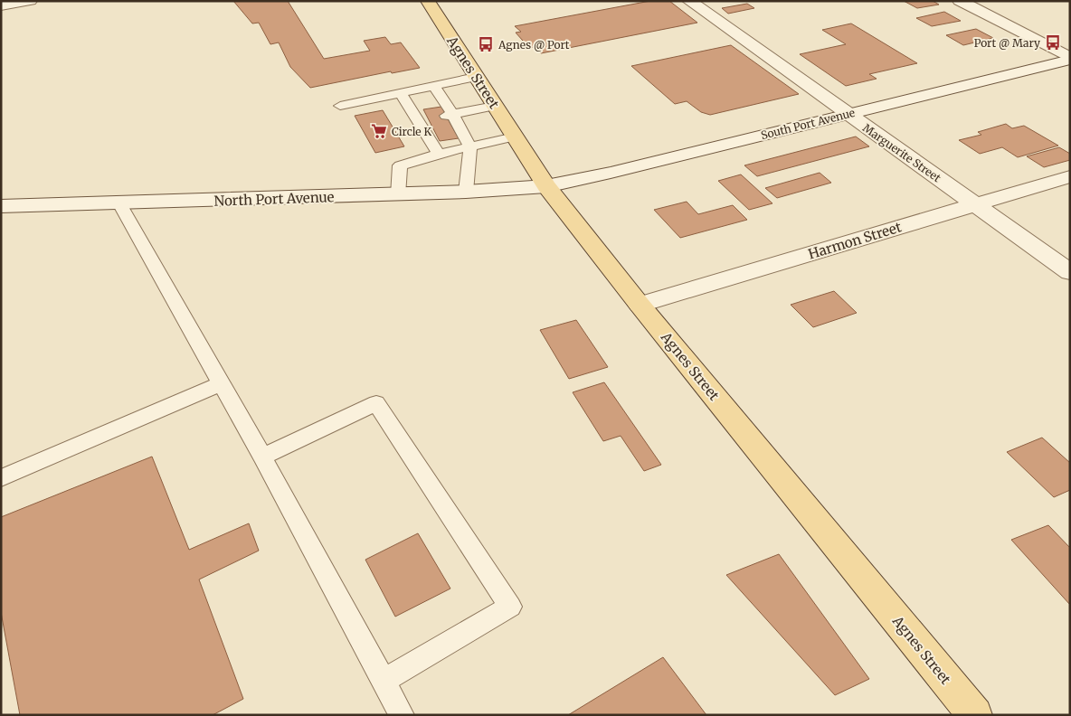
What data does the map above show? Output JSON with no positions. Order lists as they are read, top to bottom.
{
  "streets": {
    "main road": ["Agnes Street"],
    "street": [
      "South Port Avenue",
      "Marguerite Street",
      "North Port Avenue",
      "Harmon Street"
    ]
  },
  "crossings": [
    ["Agnes Street", "South Port Avenue"],
    ["Agnes Street", "North Port Avenue"],
    ["Agnes Street", "Harmon Street"],
    ["South Port Avenue", "Marguerite Street"],
    ["South Port Avenue", "North Port Avenue"],
    ["Marguerite Street", "Harmon Street"]
  ],
  "places": {
    "bus stop": ["Port @ Mary", "Agnes @ Port"],
    "supermarket": ["Circle K"]
  }
}
